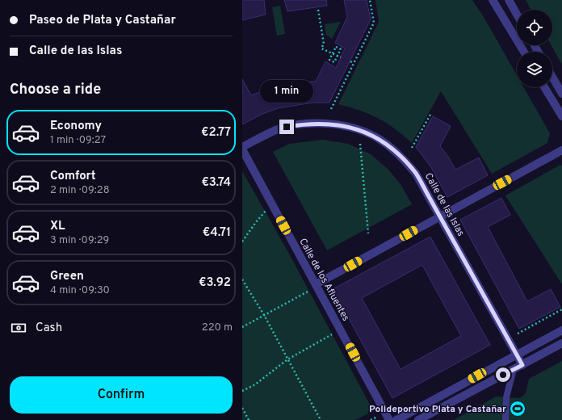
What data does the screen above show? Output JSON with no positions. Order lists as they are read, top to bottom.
{
  "streets": {
    "street": ["Calle de las Islas", "Calle de los Afluentes"]
  },
  "crossings": [
    ["Calle de las Islas", "Calle de los Afluentes"]
  ],
  "places": {
    "sports": ["Polideportivo Plata y Castañar"]
  },
  "page": {
    "banner": ["Paseo de Plata y Castañar", "Calle de las Islas"],
    "heading": "Choose a ride",
    "bubble": "1 min",
    "list": [
      {
        "name": "Economy",
        "note": "1 min · 09:27",
        "value": "€2.77"
      },
      {
        "name": "Comfort",
        "note": "2 min · 09:28",
        "value": "€3.74"
      },
      {
        "name": "XL",
        "note": "3 min · 09:29",
        "value": "€4.71"
      },
      {
        "name": "Green",
        "note": "4 min · 09:30",
        "value": "€3.92"
      }
    ],
    "pay": ["Cash", "220 m"],
    "buttons": "Confirm"
  }
}
